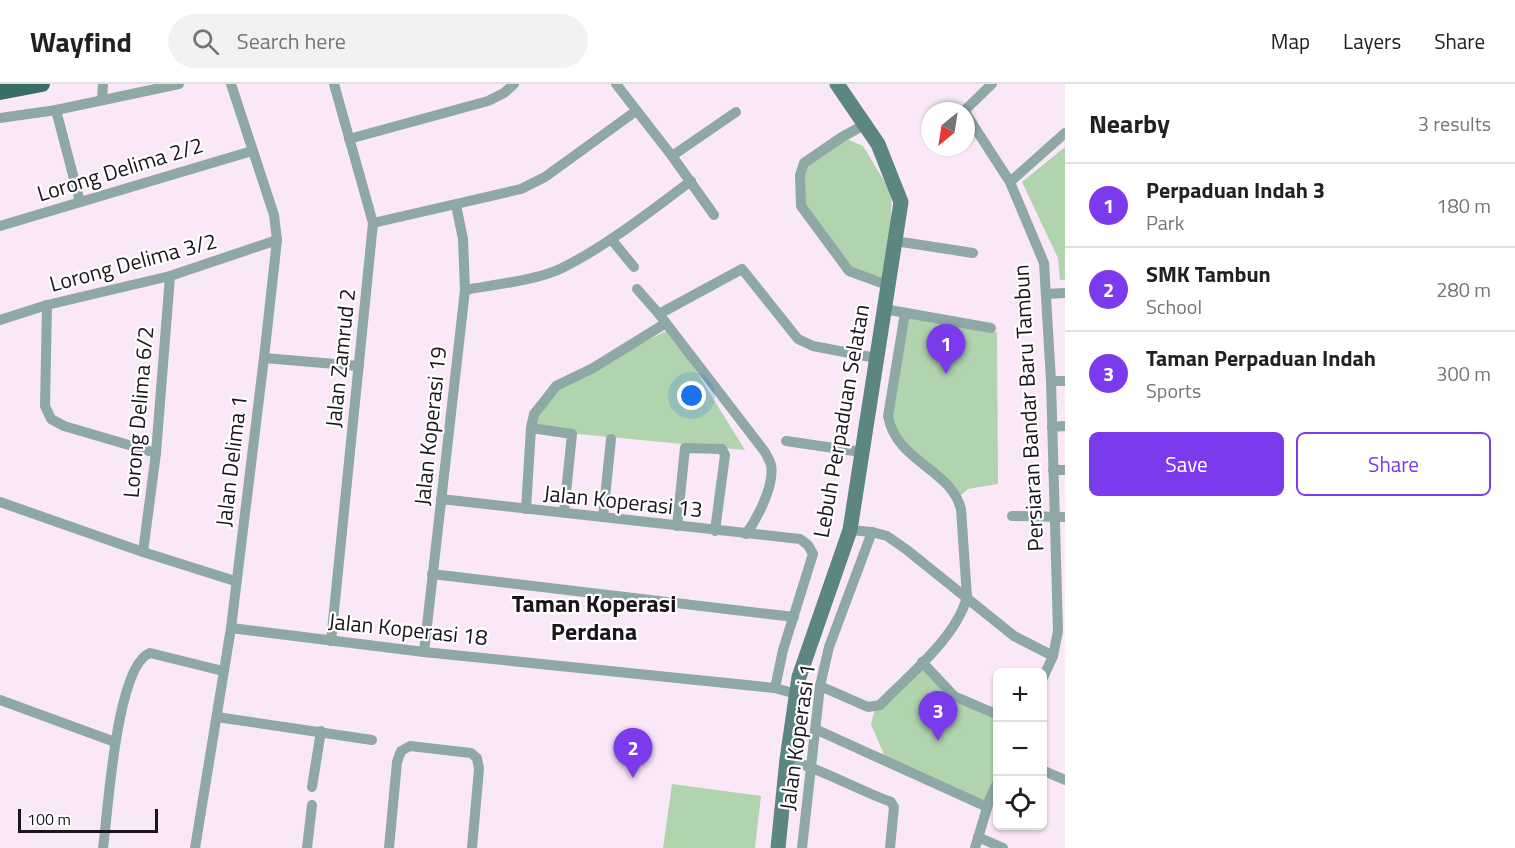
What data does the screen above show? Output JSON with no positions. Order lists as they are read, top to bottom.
{
  "streets": {
    "street": [
      "Lorong Delima 2/2",
      "Lorong Delima 3/2",
      "Jalan Zamrud 2",
      "Persiaran Bandar Baru Tambun",
      "Lorong Delima 6/2",
      "Lebuh Perpaduan Selatan",
      "Jalan Koperasi 19",
      "Jalan Delima 1",
      "Jalan Koperasi 13",
      "Jalan Koperasi 18",
      "Jalan Koperasi 1"
    ]
  },
  "crossings": [
    ["Lorong Delima 2/2", "Jalan Delima 1"],
    ["Lorong Delima 3/2", "Lorong Delima 6/2"],
    ["Lorong Delima 3/2", "Jalan Delima 1"],
    ["Jalan Zamrud 2", "Jalan Koperasi 18"],
    ["Lebuh Perpaduan Selatan", "Jalan Koperasi 18"],
    ["Jalan Koperasi 19", "Jalan Koperasi 13"],
    ["Jalan Koperasi 19", "Jalan Koperasi 18"],
    ["Jalan Delima 1", "Jalan Koperasi 18"]
  ],
  "districts": ["Taman Koperasi Perdana"],
  "scale_bar": "100 m",
  "north": "bottom left",
  "page": {
    "header": "Wayfind",
    "search": "Search here",
    "nav": ["Map", "Layers", "Share"],
    "heading": ["Nearby", "3 results"],
    "list": [
      {
        "mark": "1",
        "name": "Perpaduan Indah 3",
        "note": "Park",
        "value": "180 m"
      },
      {
        "mark": "2",
        "name": "SMK Tambun",
        "note": "School",
        "value": "280 m"
      },
      {
        "mark": "3",
        "name": "Taman Perpaduan Indah",
        "note": "Sports",
        "value": "300 m"
      }
    ],
    "pins": ["1", "3", "2"],
    "buttons": ["Save", "Share"],
    "map_buttons": ["+", "−"],
    "scale": "100 m"
  }
}
